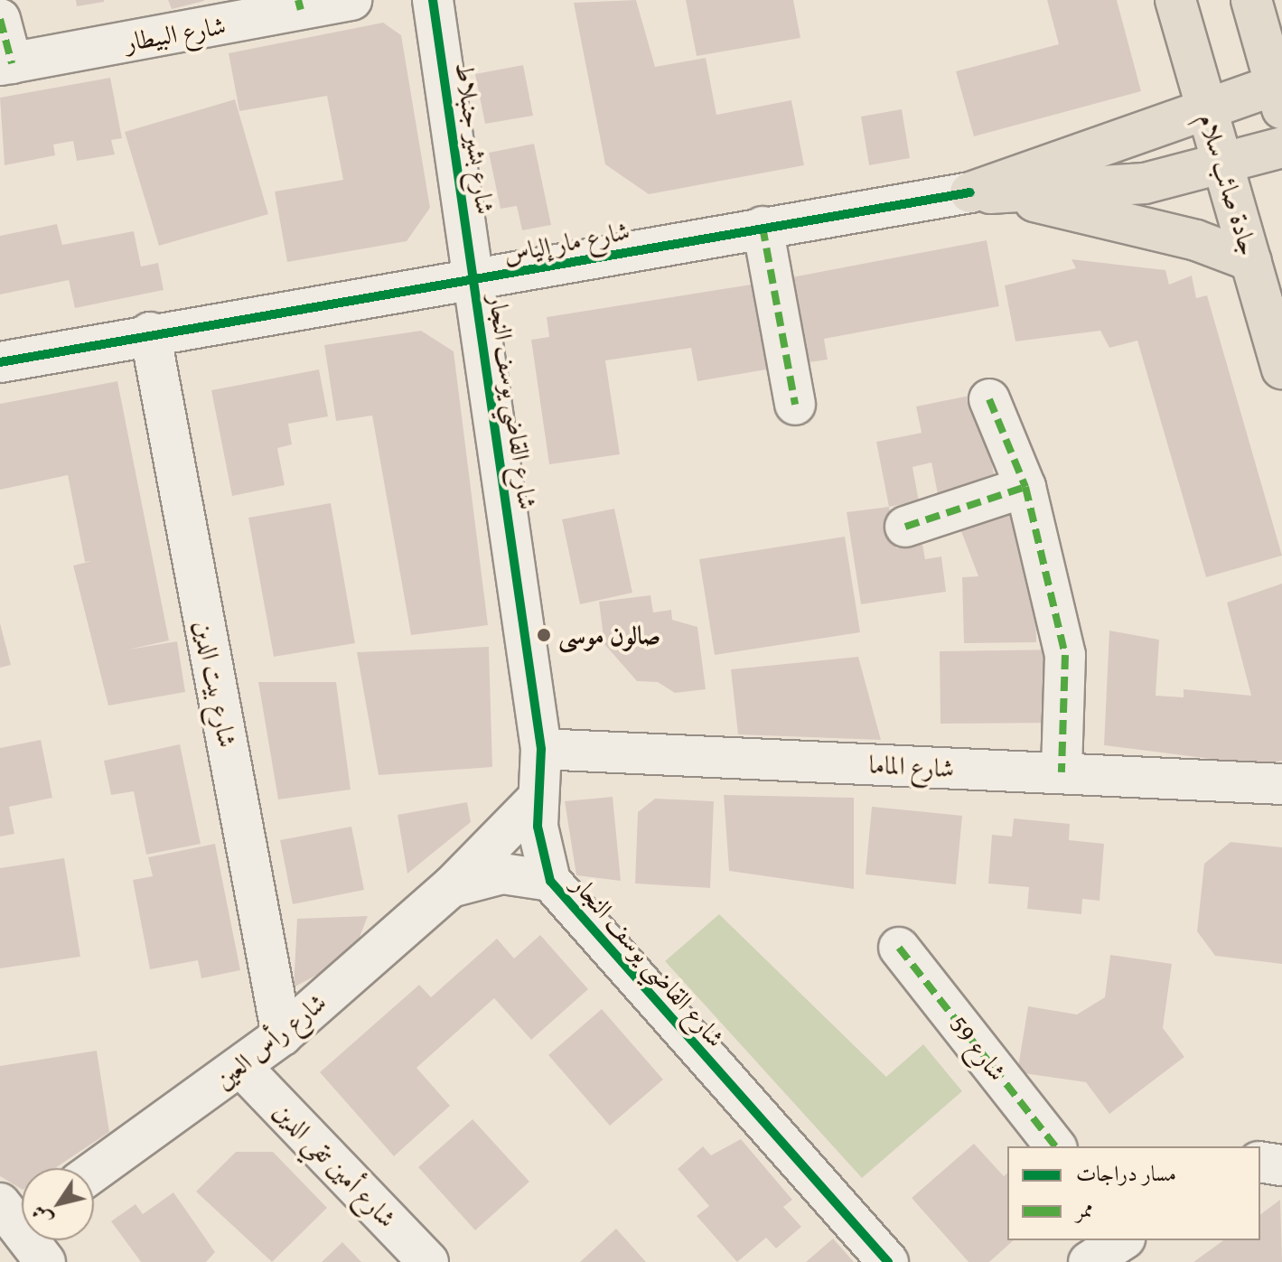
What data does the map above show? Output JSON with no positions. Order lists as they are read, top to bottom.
{
  "streets": {
    "highway": ["جادة صائب سلام"],
    "street": [
      "شارع البيطار",
      "شارع بشير جنبلاط",
      "شارع مار إلياس",
      "شارع القاضي يوسف النجار",
      "شارع بيت الدين",
      "شارع الماما",
      "شارع رأس العين",
      "شارع 59",
      "شارع أمين تقي الدين"
    ]
  },
  "crossings": [
    ["شارع بشير جنبلاط", "شارع مار إلياس"],
    ["شارع بشير جنبلاط", "شارع القاضي يوسف النجار"],
    ["شارع مار إلياس", "شارع القاضي يوسف النجار"],
    ["شارع مار إلياس", "شارع بيت الدين"],
    ["شارع القاضي يوسف النجار", "شارع الماما"],
    ["شارع القاضي يوسف النجار", "شارع رأس العين"],
    ["شارع بيت الدين", "شارع رأس العين"],
    ["شارع رأس العين", "شارع أمين تقي الدين"]
  ],
  "places": ["صالون موسى"],
  "legend": ["مسار دراجات", "ممر"],
  "north": "bottom left"
}
